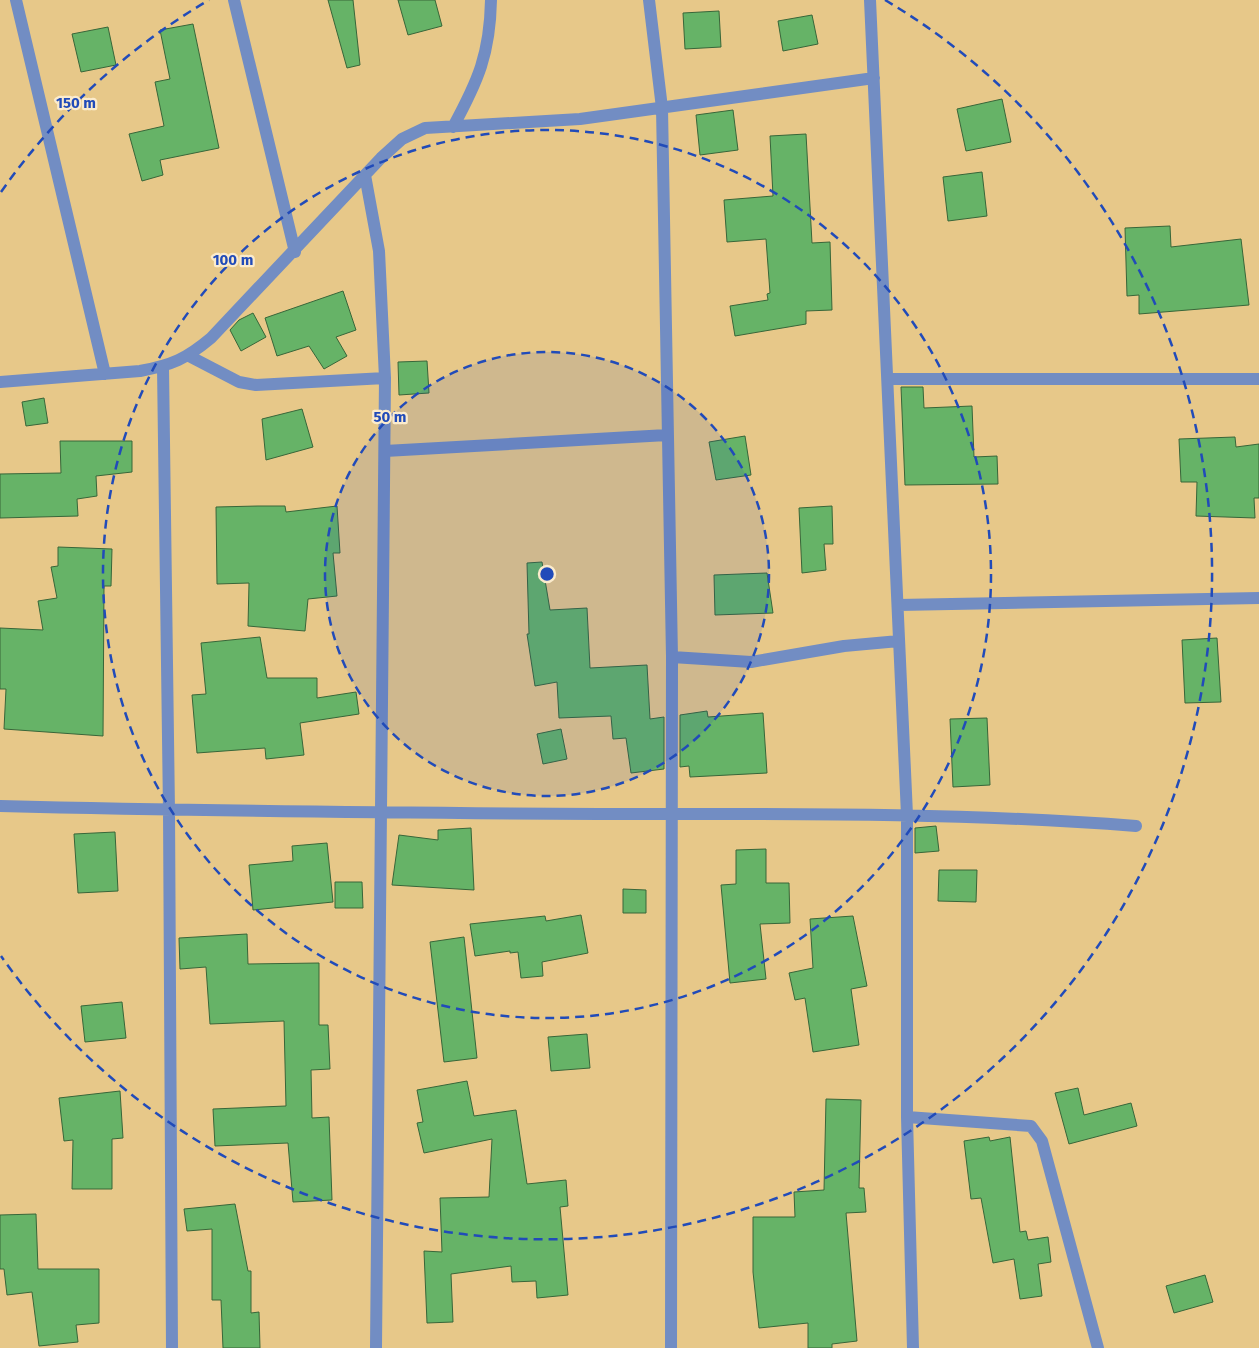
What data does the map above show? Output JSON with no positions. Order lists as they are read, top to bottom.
{
  "rings": ["150 m", "100 m", "50 m"]
}
